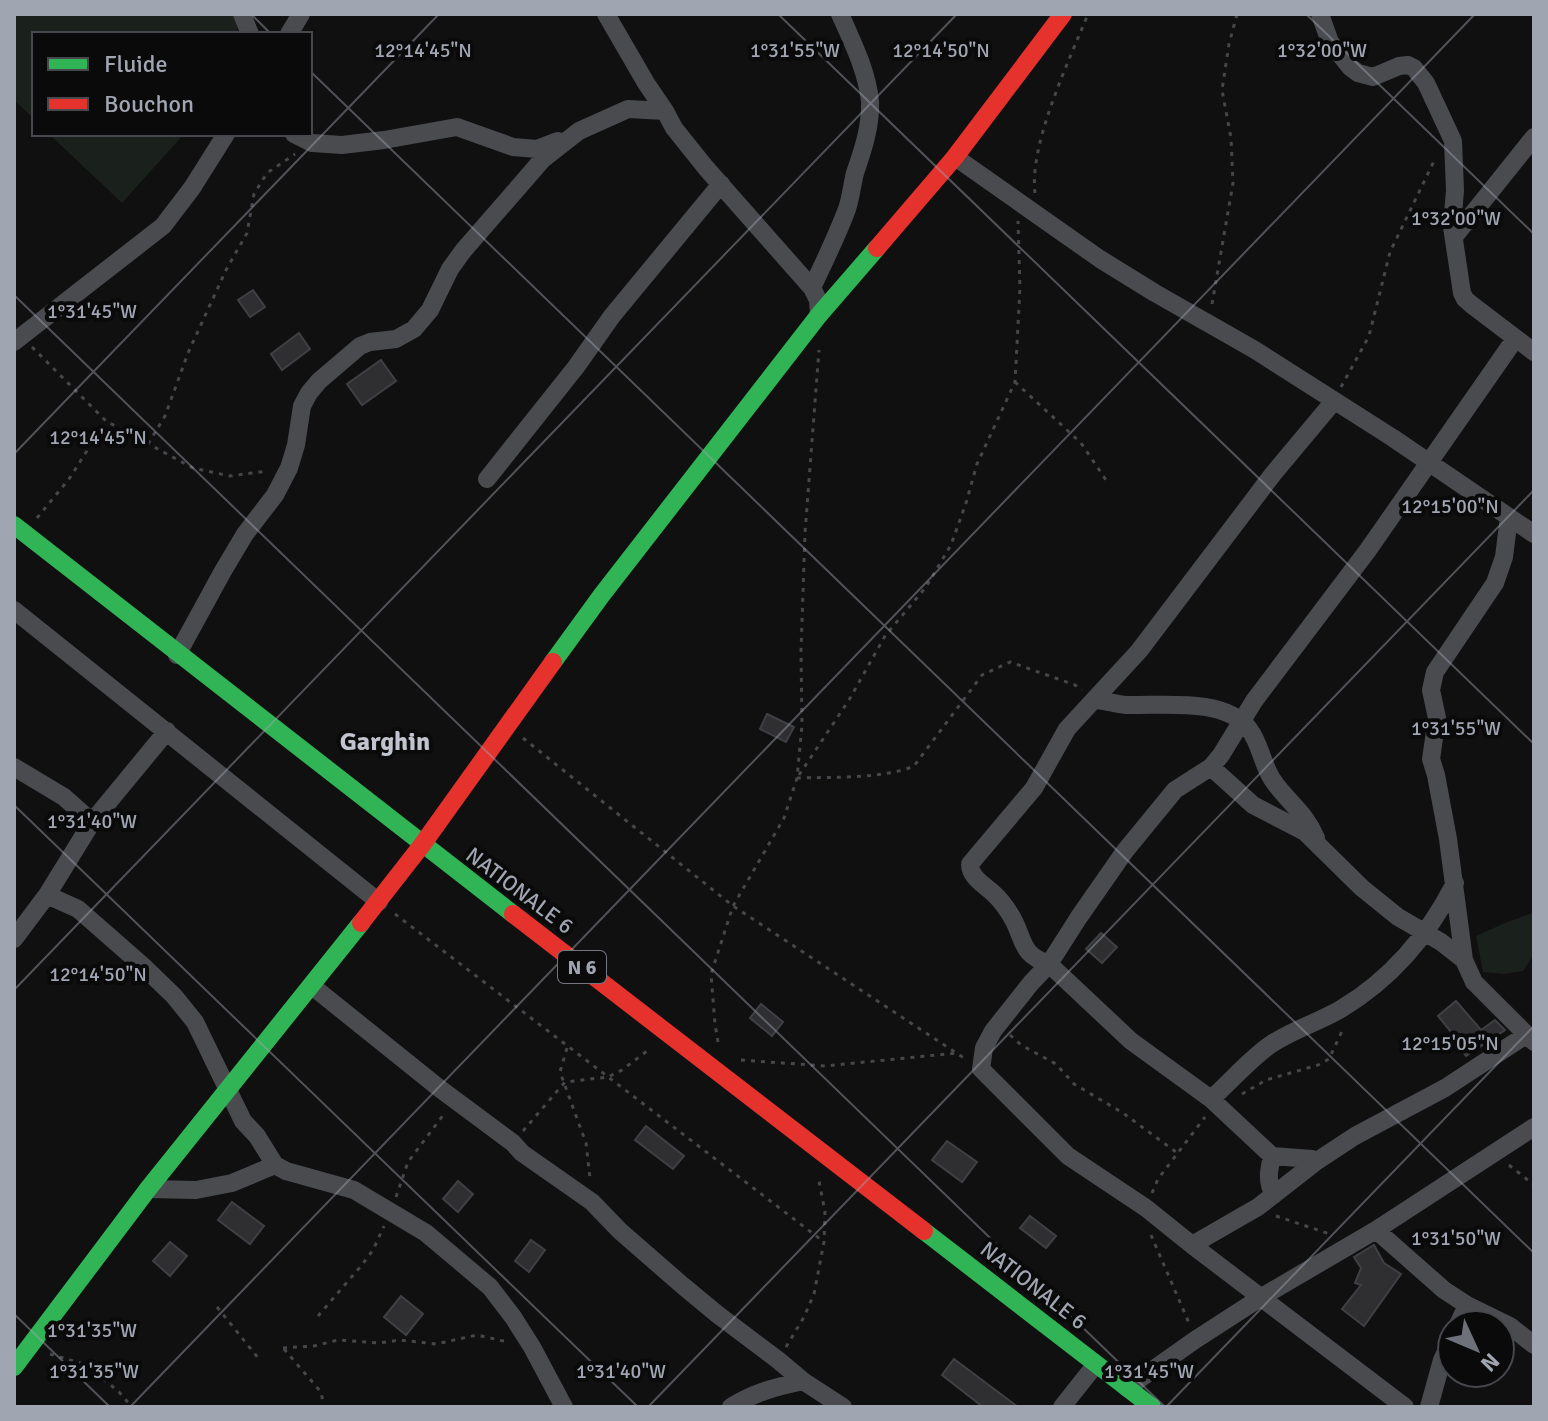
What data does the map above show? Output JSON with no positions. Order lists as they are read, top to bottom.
{
  "streets": {
    "street": ["NATIONALE 6", "N 6"]
  },
  "districts": ["Garghin"],
  "legend": ["Fluide", "Bouchon"],
  "north": "bottom right",
  "coordinates": [
    "1°31'55\"W",
    "1°32'00\"W",
    "12°14'45\"N",
    "12°14'50\"N",
    "1°31'45\"W",
    "12°15'00\"N",
    "1°31'40\"W",
    "12°15'05\"N",
    "1°31'50\"W",
    "1°31'35\"W"
  ]
}
